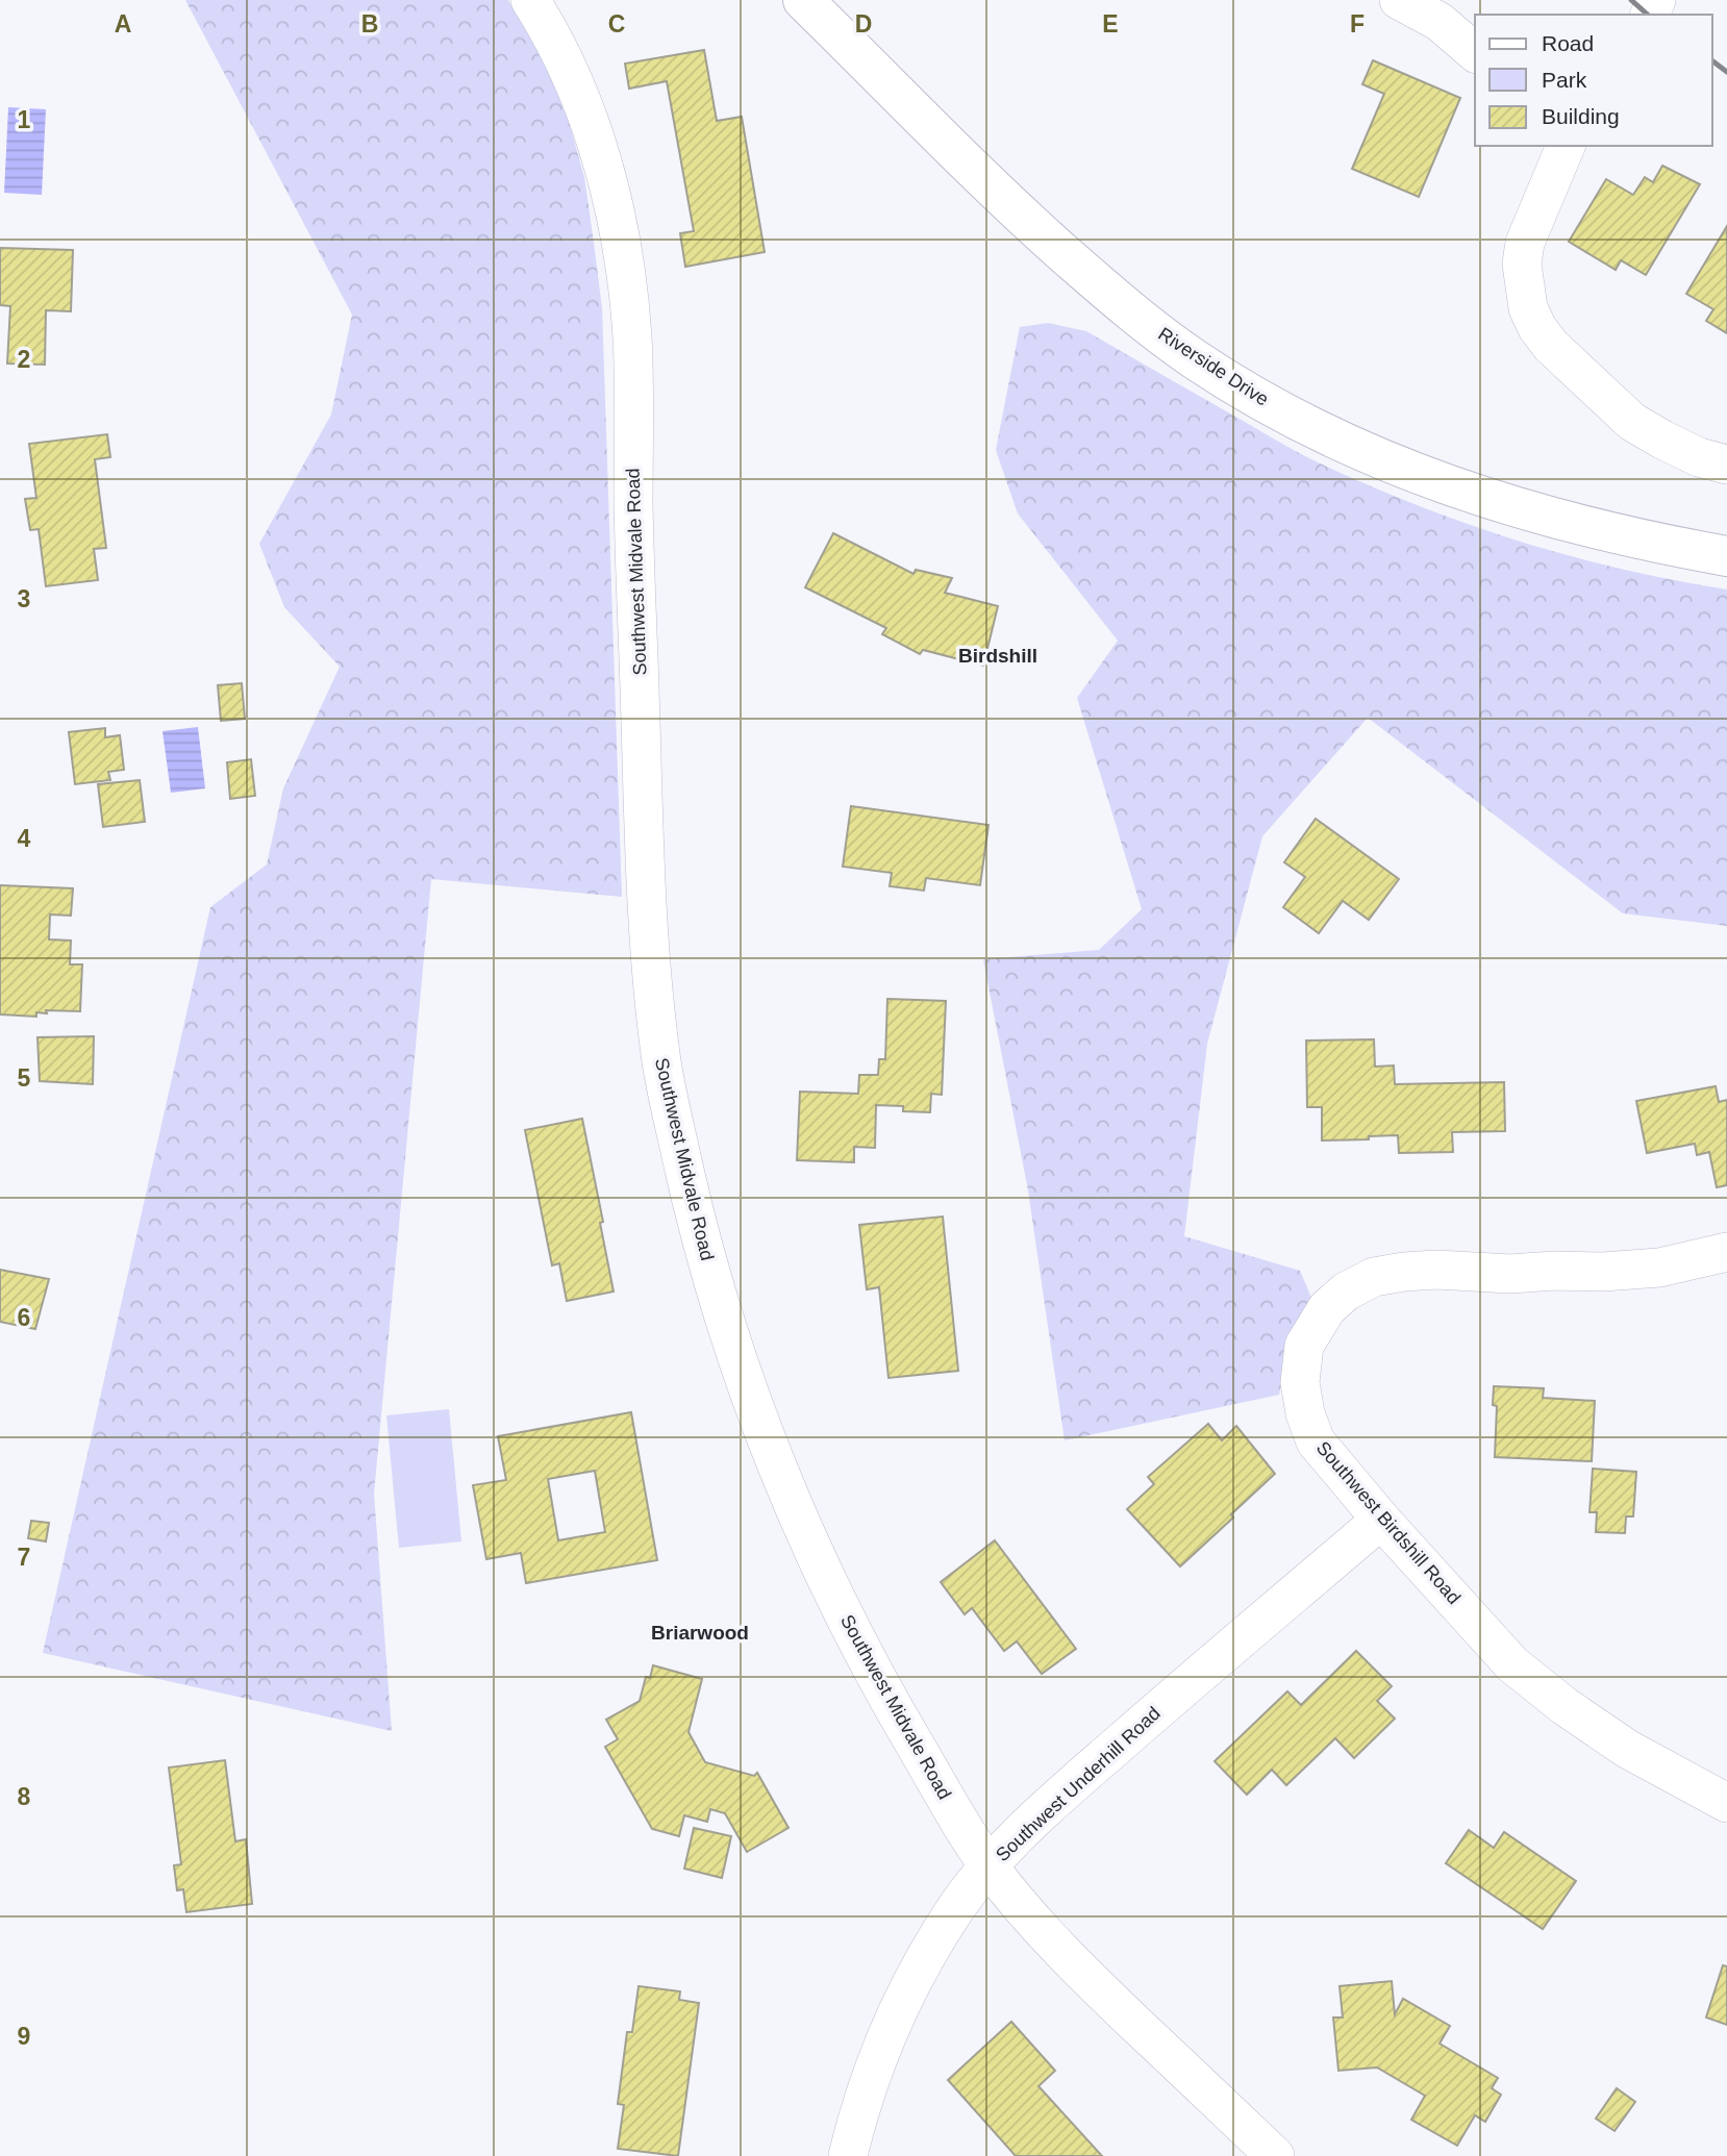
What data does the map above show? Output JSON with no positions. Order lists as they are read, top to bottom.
{
  "streets": {
    "main road": ["Riverside Drive"],
    "street": ["Southwest Midvale Road", "Southwest Birdshill Road", "Southwest Underhill Road"]
  },
  "crossings": [
    ["Southwest Midvale Road", "Southwest Underhill Road"],
    ["Southwest Birdshill Road", "Southwest Underhill Road"]
  ],
  "districts": ["Birdshill", "Briarwood"],
  "legend": ["Road", "Park", "Building"],
  "grid": {
    "columns": [
      "A",
      "B",
      "C",
      "D",
      "E",
      "F"
    ],
    "rows": [
      "1",
      "2",
      "3",
      "4",
      "5",
      "6",
      "7",
      "8",
      "9"
    ]
  }
}
